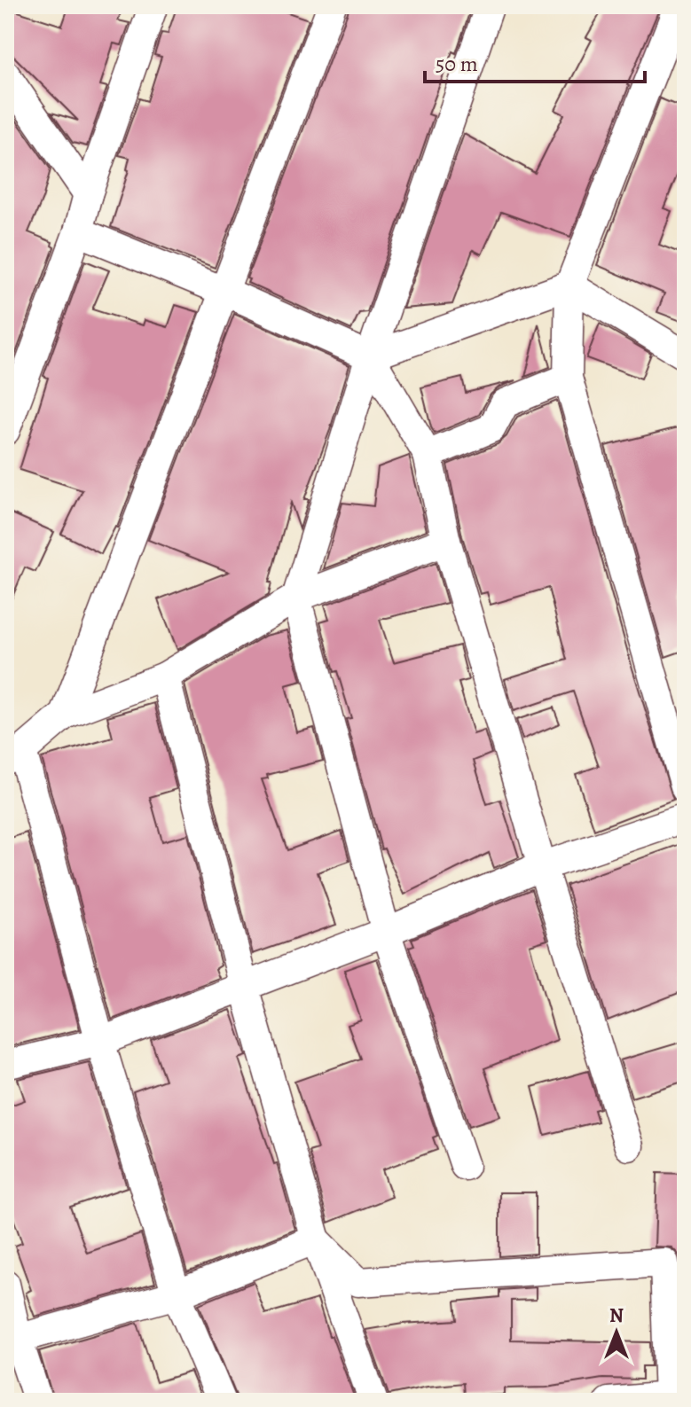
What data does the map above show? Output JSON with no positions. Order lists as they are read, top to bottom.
{
  "scale_bar": "50 m",
  "north": "top"
}
